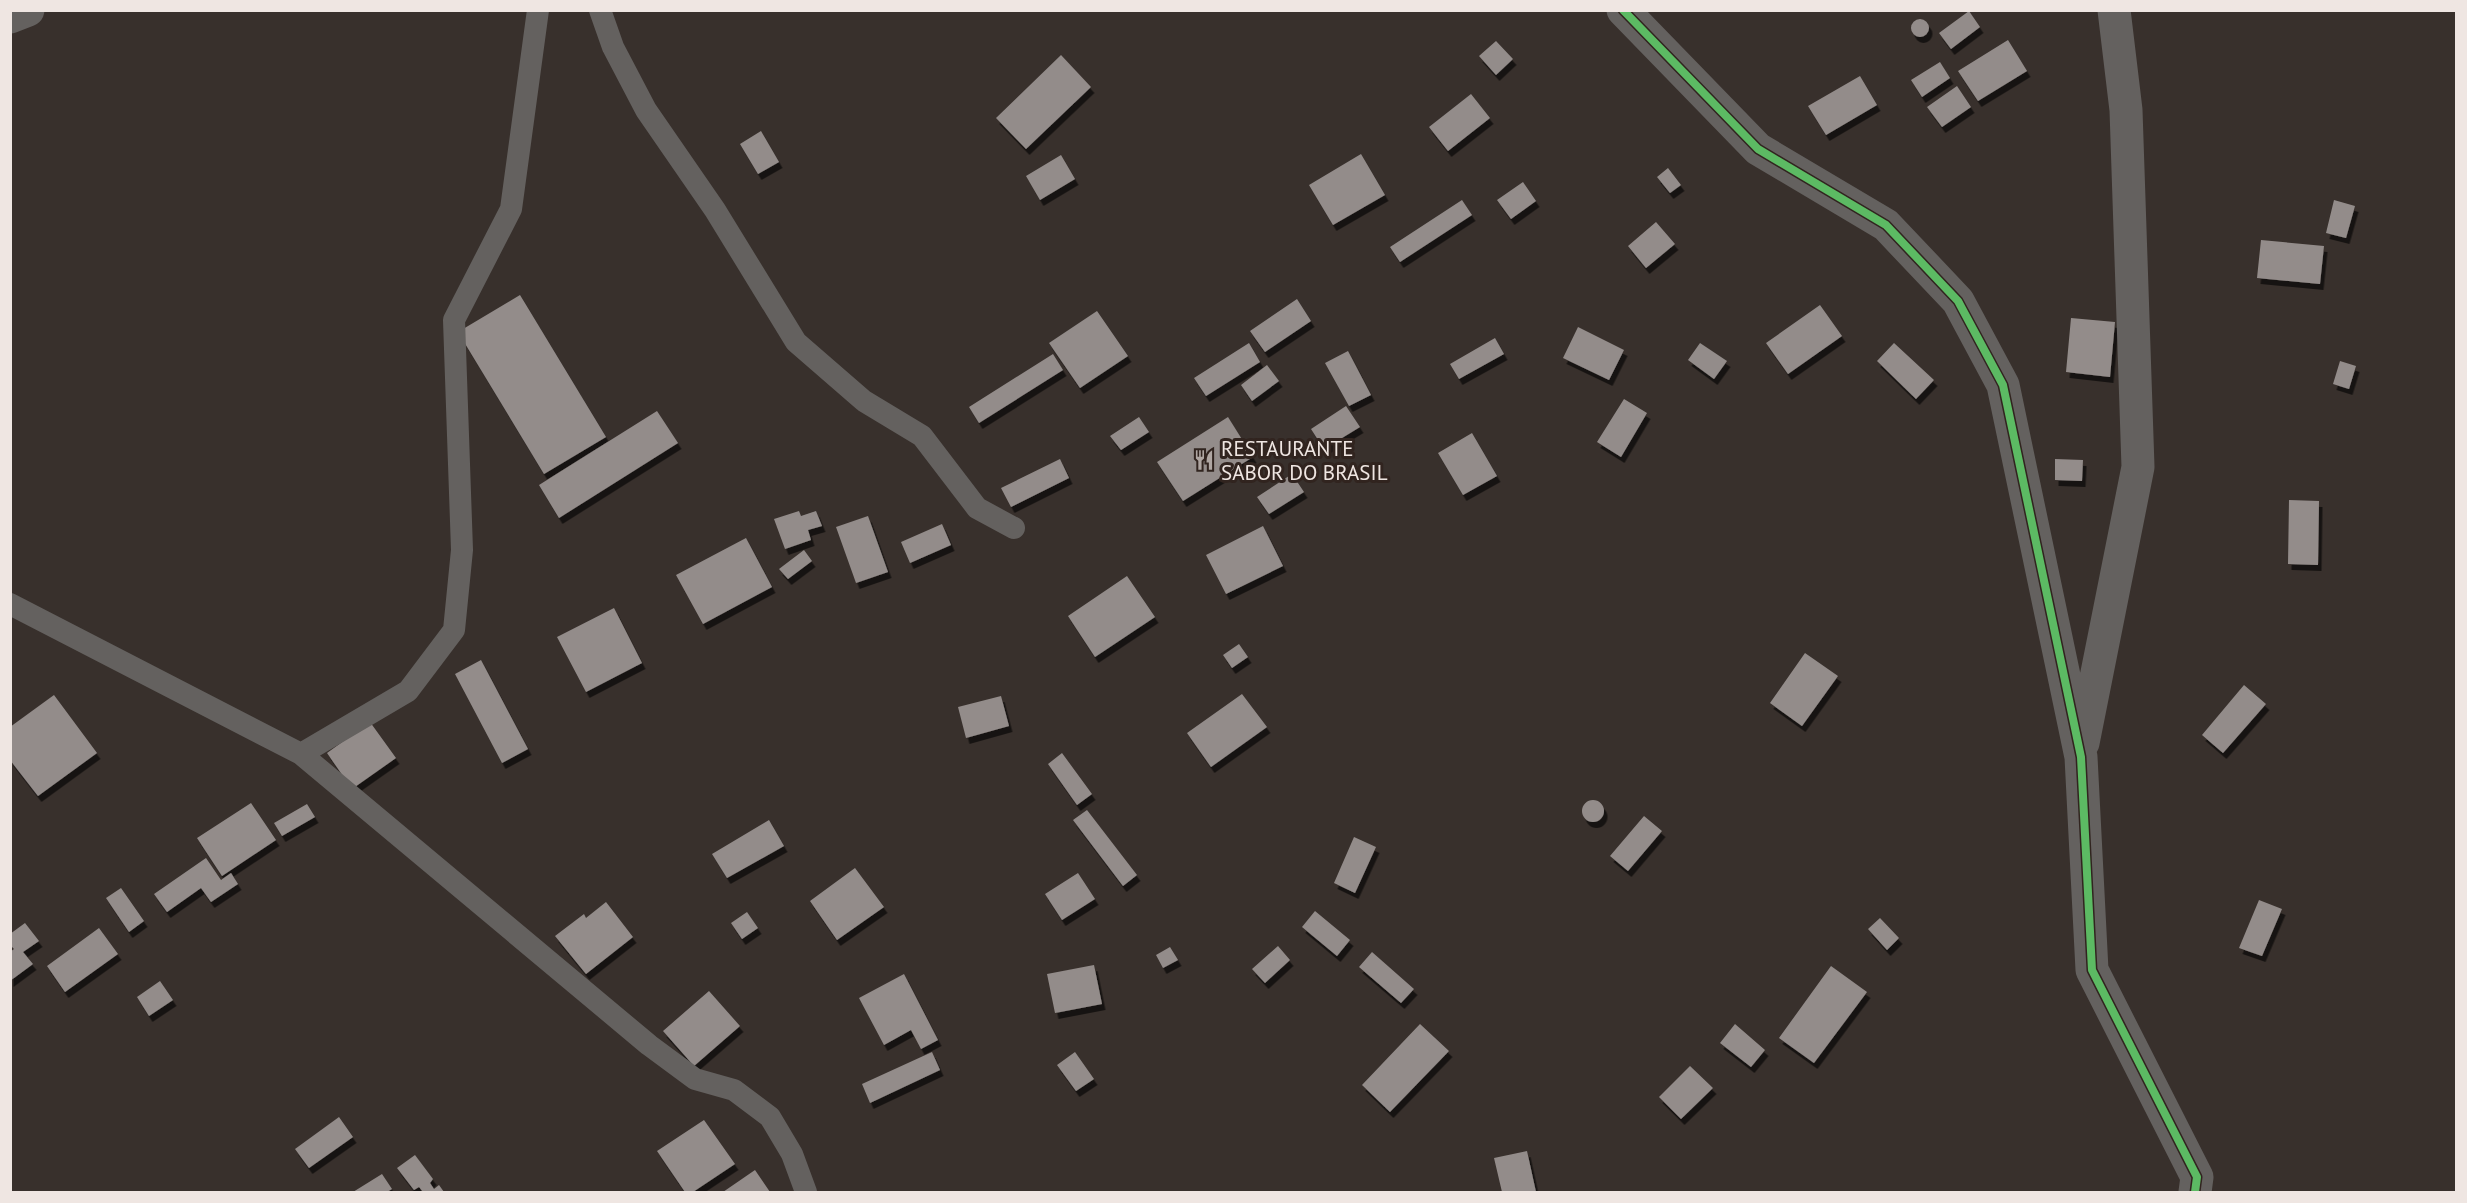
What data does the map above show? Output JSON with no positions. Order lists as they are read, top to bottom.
{
  "places": {
    "restaurant": ["RESTAURANTE SABOR DO BRASIL"]
  }
}
